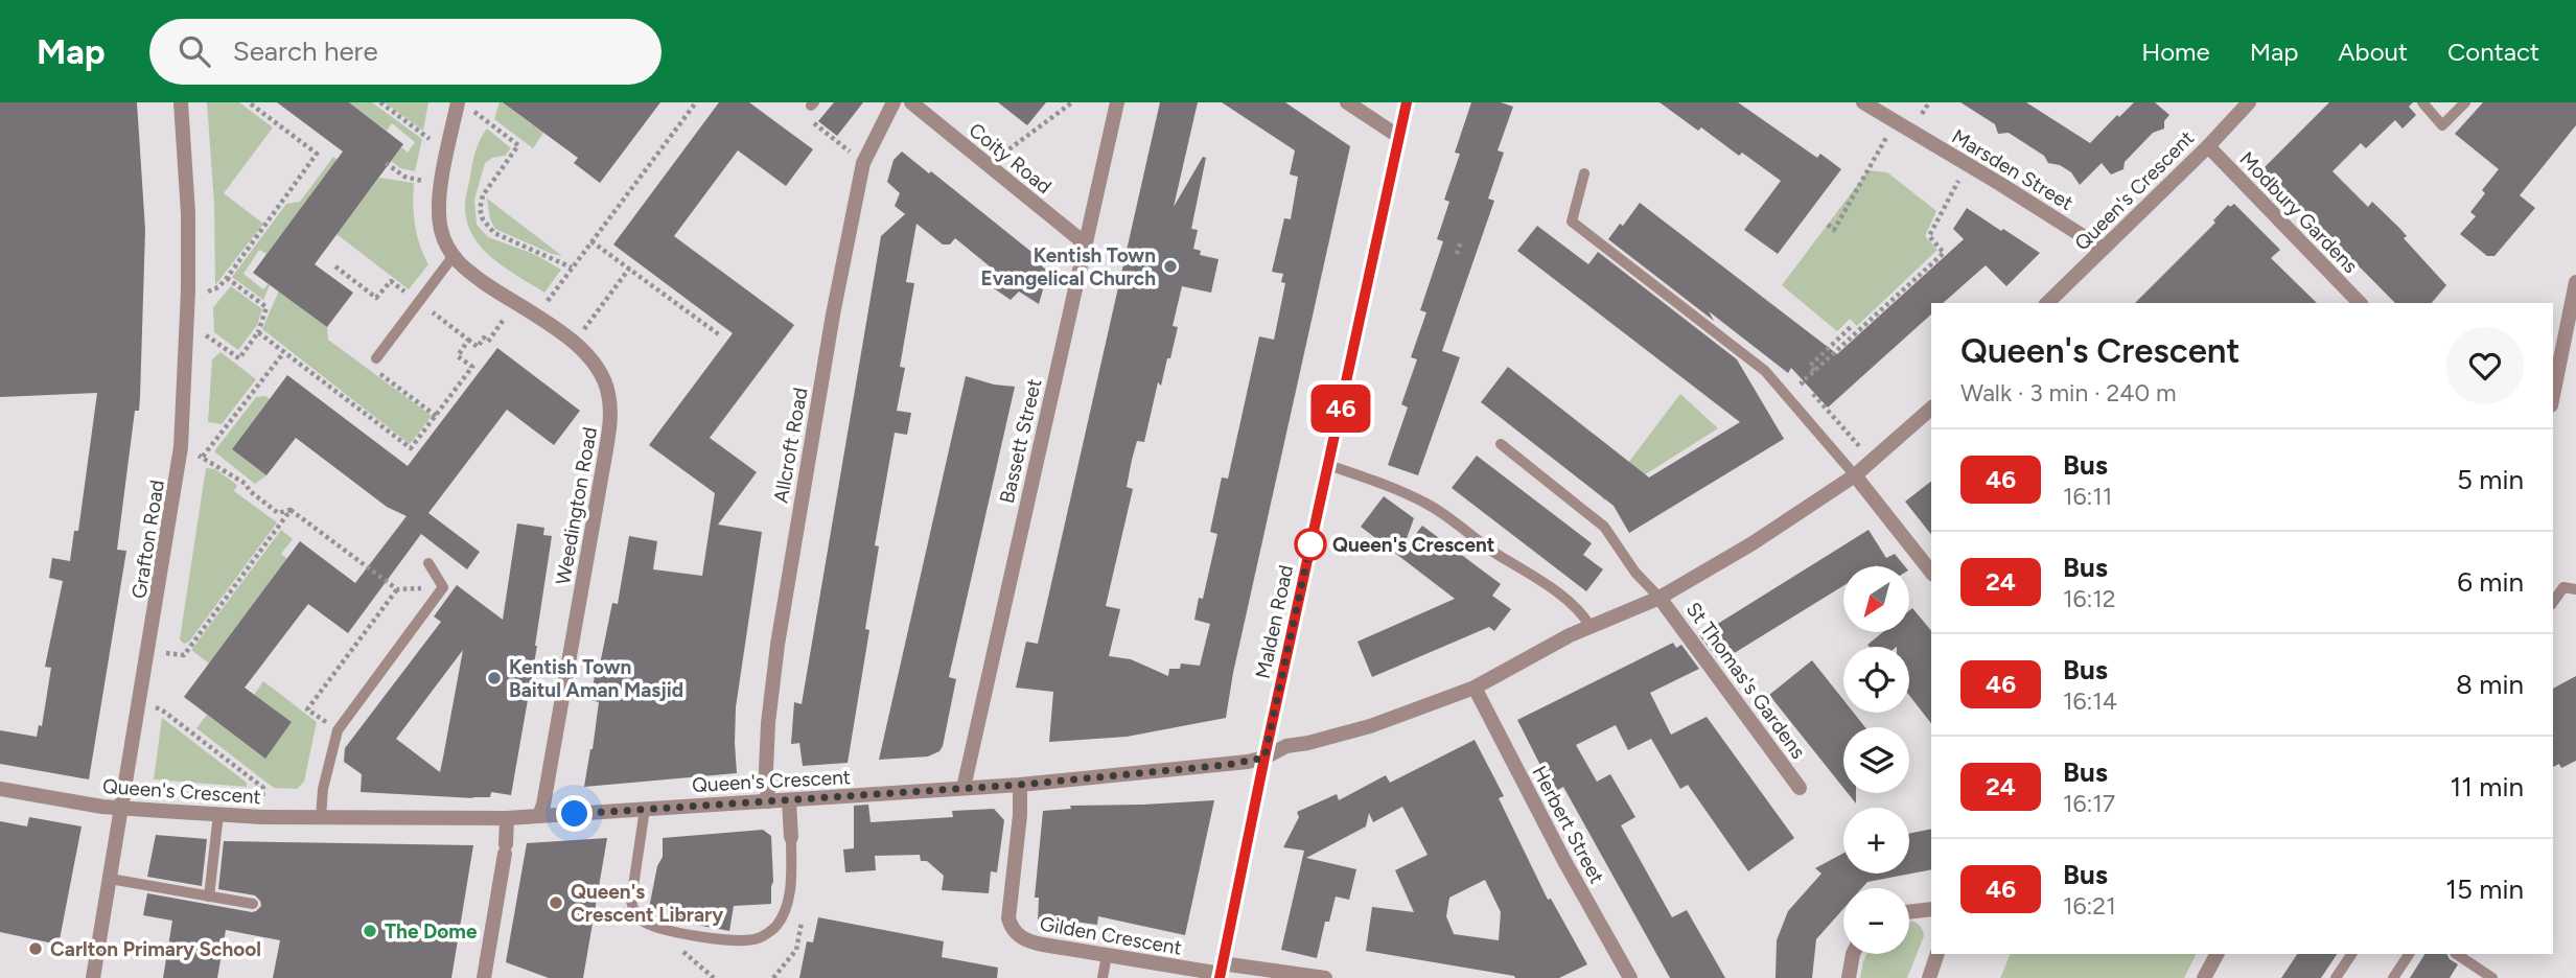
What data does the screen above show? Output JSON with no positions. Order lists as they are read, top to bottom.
{
  "streets": {
    "main road": ["Malden Road"],
    "street": [
      "Coity Road",
      "Marsden Street",
      "Queen's Crescent",
      "Modbury Gardens",
      "Bassett Street",
      "Allcroft Road",
      "Weedington Road",
      "Grafton Road",
      "St Thomas's Gardens",
      "Herbert Street",
      "Gilden Crescent"
    ]
  },
  "crossings": [
    ["Coity Road", "Bassett Street"],
    ["Marsden Street", "Queen's Crescent"],
    ["Queen's Crescent", "Modbury Gardens"],
    ["Queen's Crescent", "Bassett Street"],
    ["Queen's Crescent", "Allcroft Road"],
    ["Queen's Crescent", "Weedington Road"],
    ["Queen's Crescent", "Grafton Road"],
    ["Queen's Crescent", "Malden Road"],
    ["Queen's Crescent", "St Thomas's Gardens"],
    ["Queen's Crescent", "Herbert Street"],
    ["Queen's Crescent", "Gilden Crescent"],
    ["Malden Road", "Gilden Crescent"]
  ],
  "places": [
    "Kentish Town Evangelical Church",
    "Queen's Crescent",
    "Kentish Town Baitul Aman Masjid",
    "Queen's Crescent Library",
    "The Dome",
    "Carlton Primary School"
  ],
  "lines": ["bus line 46"],
  "north": "bottom left",
  "page": {
    "header": "Map",
    "search": "Search here",
    "nav": [
      "Home",
      "Map",
      "About",
      "Contact"
    ],
    "on_map": "46",
    "heading": ["Queen's Crescent", "Walk · 3 min · 240 m"],
    "list": [
      {
        "mark": "46",
        "name": "Bus",
        "note": "16:11",
        "value": "5 min"
      },
      {
        "mark": "24",
        "name": "Bus",
        "note": "16:12",
        "value": "6 min"
      },
      {
        "mark": "46",
        "name": "Bus",
        "note": "16:14",
        "value": "8 min"
      },
      {
        "mark": "24",
        "name": "Bus",
        "note": "16:17",
        "value": "11 min"
      },
      {
        "mark": "46",
        "name": "Bus",
        "note": "16:21",
        "value": "15 min"
      }
    ],
    "map_buttons": ["+", "−"]
  }
}
